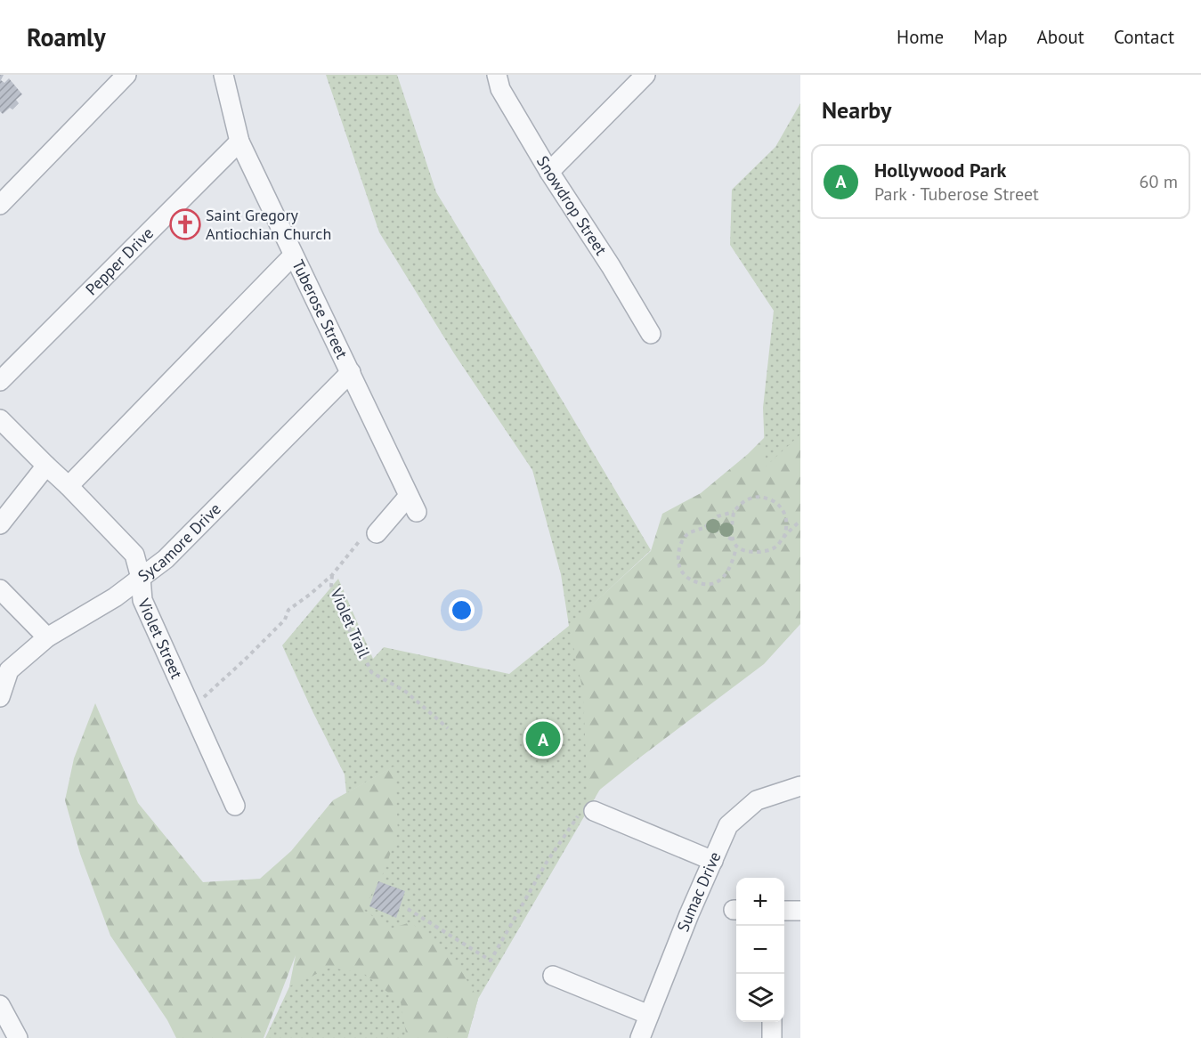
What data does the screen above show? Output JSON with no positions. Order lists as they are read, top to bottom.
{
  "streets": {
    "street": [
      "Snowdrop Street",
      "Pepper Drive",
      "Tuberose Street",
      "Sycamore Drive",
      "Violet Street",
      "Sumac Drive"
    ],
    "path": ["Violet Trail"]
  },
  "crossings": [
    ["Pepper Drive", "Tuberose Street"],
    ["Tuberose Street", "Sycamore Drive"],
    ["Tuberose Street", "Violet Trail"],
    ["Sycamore Drive", "Violet Street"],
    ["Violet Trail", "Violet Street"]
  ],
  "places": {
    "church": ["Saint Gregory Antiochian Church"]
  },
  "page": {
    "header": "Roamly",
    "nav": [
      "Home",
      "Map",
      "About",
      "Contact"
    ],
    "heading": "Nearby",
    "list": [
      {
        "mark": "A",
        "name": "Hollywood Park",
        "note": "Park · Tuberose Street",
        "value": "60 m"
      }
    ],
    "pins": "A",
    "map_buttons": ["+", "−"]
  }
}
